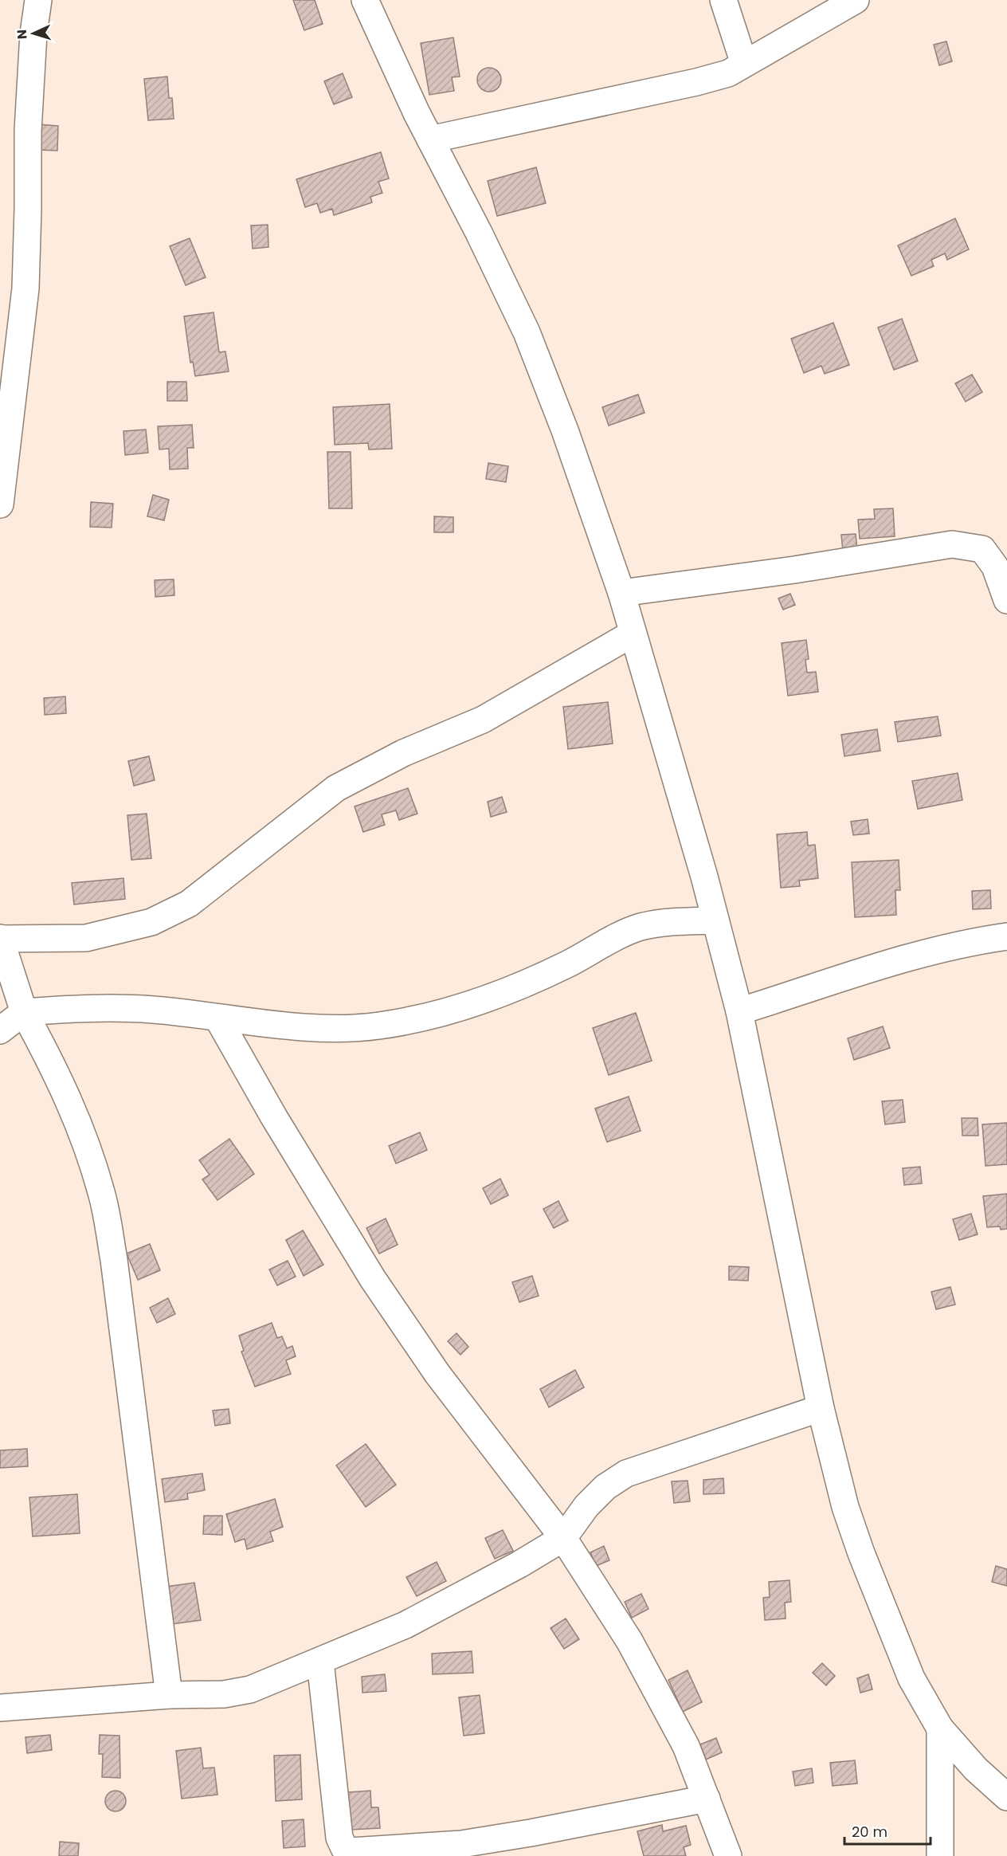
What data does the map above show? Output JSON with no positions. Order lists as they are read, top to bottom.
{
  "scale_bar": "20 m",
  "north": "left"
}
